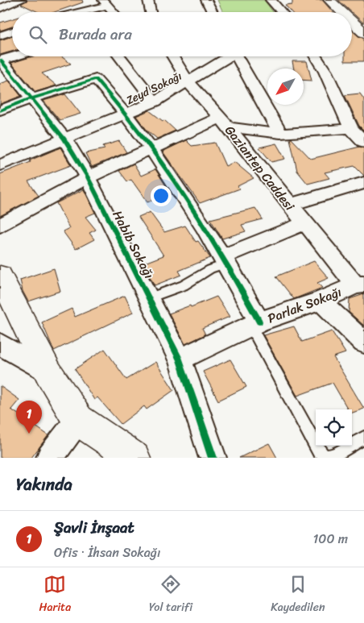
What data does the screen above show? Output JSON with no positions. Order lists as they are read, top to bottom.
{
  "streets": {
    "street": [
      "Zeyd Sokağı",
      "Gaziantep Caddesi",
      "Habib Sokağı",
      "Parlak Sokağı"
    ]
  },
  "crossings": [
    ["Zeyd Sokağı", "Gaziantep Caddesi"],
    ["Zeyd Sokağı", "Habib Sokağı"],
    ["Gaziantep Caddesi", "Parlak Sokağı"],
    ["Habib Sokağı", "Parlak Sokağı"]
  ],
  "north": "bottom left",
  "page": {
    "search": "Burada ara",
    "pins": "1",
    "heading": "Yakında",
    "list": [
      {
        "mark": "1",
        "name": "Şavli İnşaat",
        "note": "Ofis · İhsan Sokağı",
        "value": "100 m"
      }
    ],
    "nav": ["Harita", "Yol tarifi", "Kaydedilen"]
  }
}
